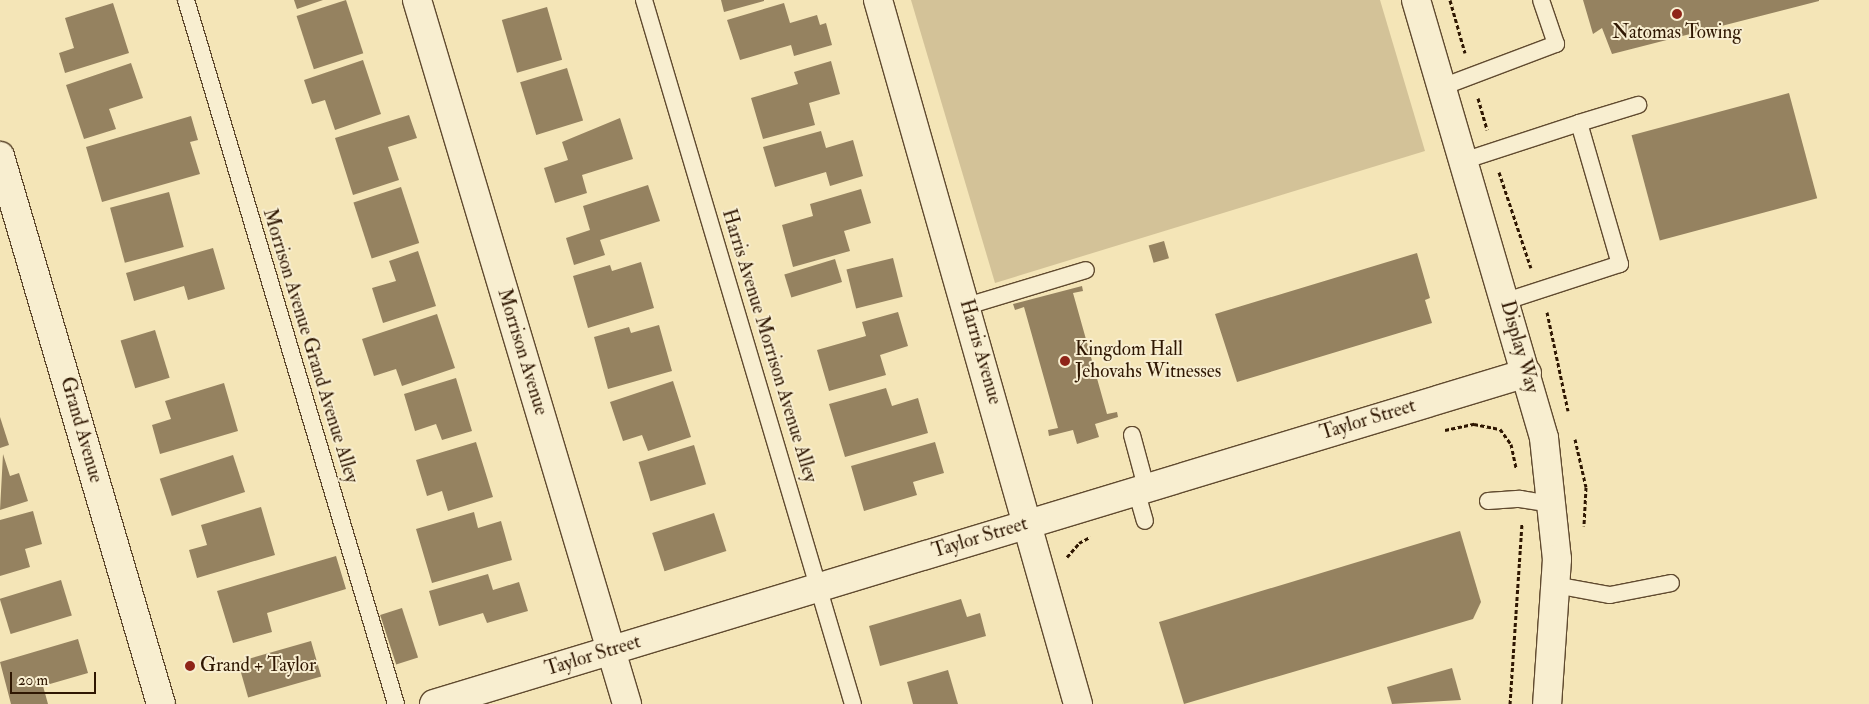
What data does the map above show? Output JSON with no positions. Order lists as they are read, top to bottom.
{
  "streets": {
    "street": [
      "Display Way",
      "Morrison Avenue",
      "Harris Avenue",
      "Taylor Street",
      "Grand Avenue"
    ],
    "lane": ["Morrison Avenue Grand Avenue Alley", "Harris Avenue Morrison Avenue Alley"]
  },
  "crossings": [
    ["Harris Avenue Morrison Avenue Alley", "Taylor Street"],
    ["Display Way", "Taylor Street"],
    ["Morrison Avenue", "Taylor Street"],
    ["Harris Avenue", "Taylor Street"]
  ],
  "places": ["Natomas Towing", "Kingdom Hall Jehovahs Witnesses", "Grand + Taylor"],
  "scale_bar": "20 m"
}
